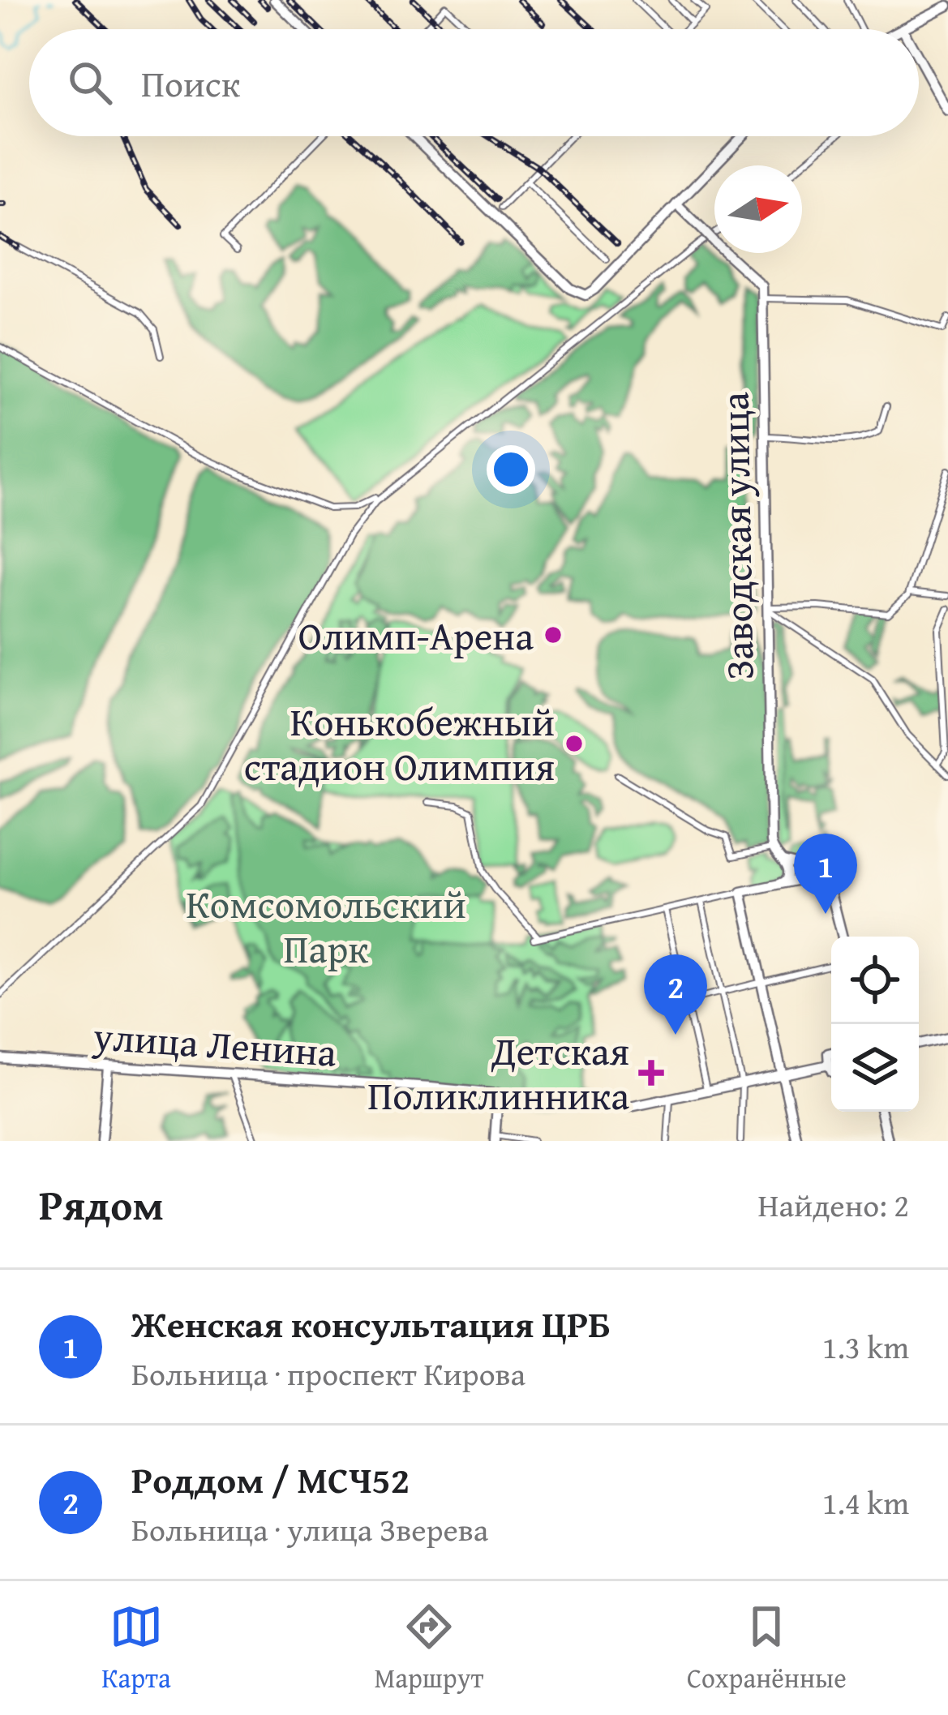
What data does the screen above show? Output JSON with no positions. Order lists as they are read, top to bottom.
{
  "streets": {
    "main road": ["Заводская улица", "улица Ленина"]
  },
  "parks": ["Комсомольский Парк"],
  "places": {
    "other": ["Олимп-Арена", "Конькобежный стадион Олимпия"],
    "health": ["Детская Поликлинника"]
  },
  "north": "right",
  "page": {
    "search": "Поиск",
    "pins": ["1", "2"],
    "heading": ["Рядом", "Найдено: 2"],
    "list": [
      {
        "mark": "1",
        "name": "Женская консультация ЦРБ",
        "note": "Больница · проспект Кирова",
        "value": "1.3 km"
      },
      {
        "mark": "2",
        "name": "Роддом / МСЧ52",
        "note": "Больница · улица Зверева",
        "value": "1.4 km"
      }
    ],
    "nav": ["Карта", "Маршрут", "Сохранённые"]
  }
}
